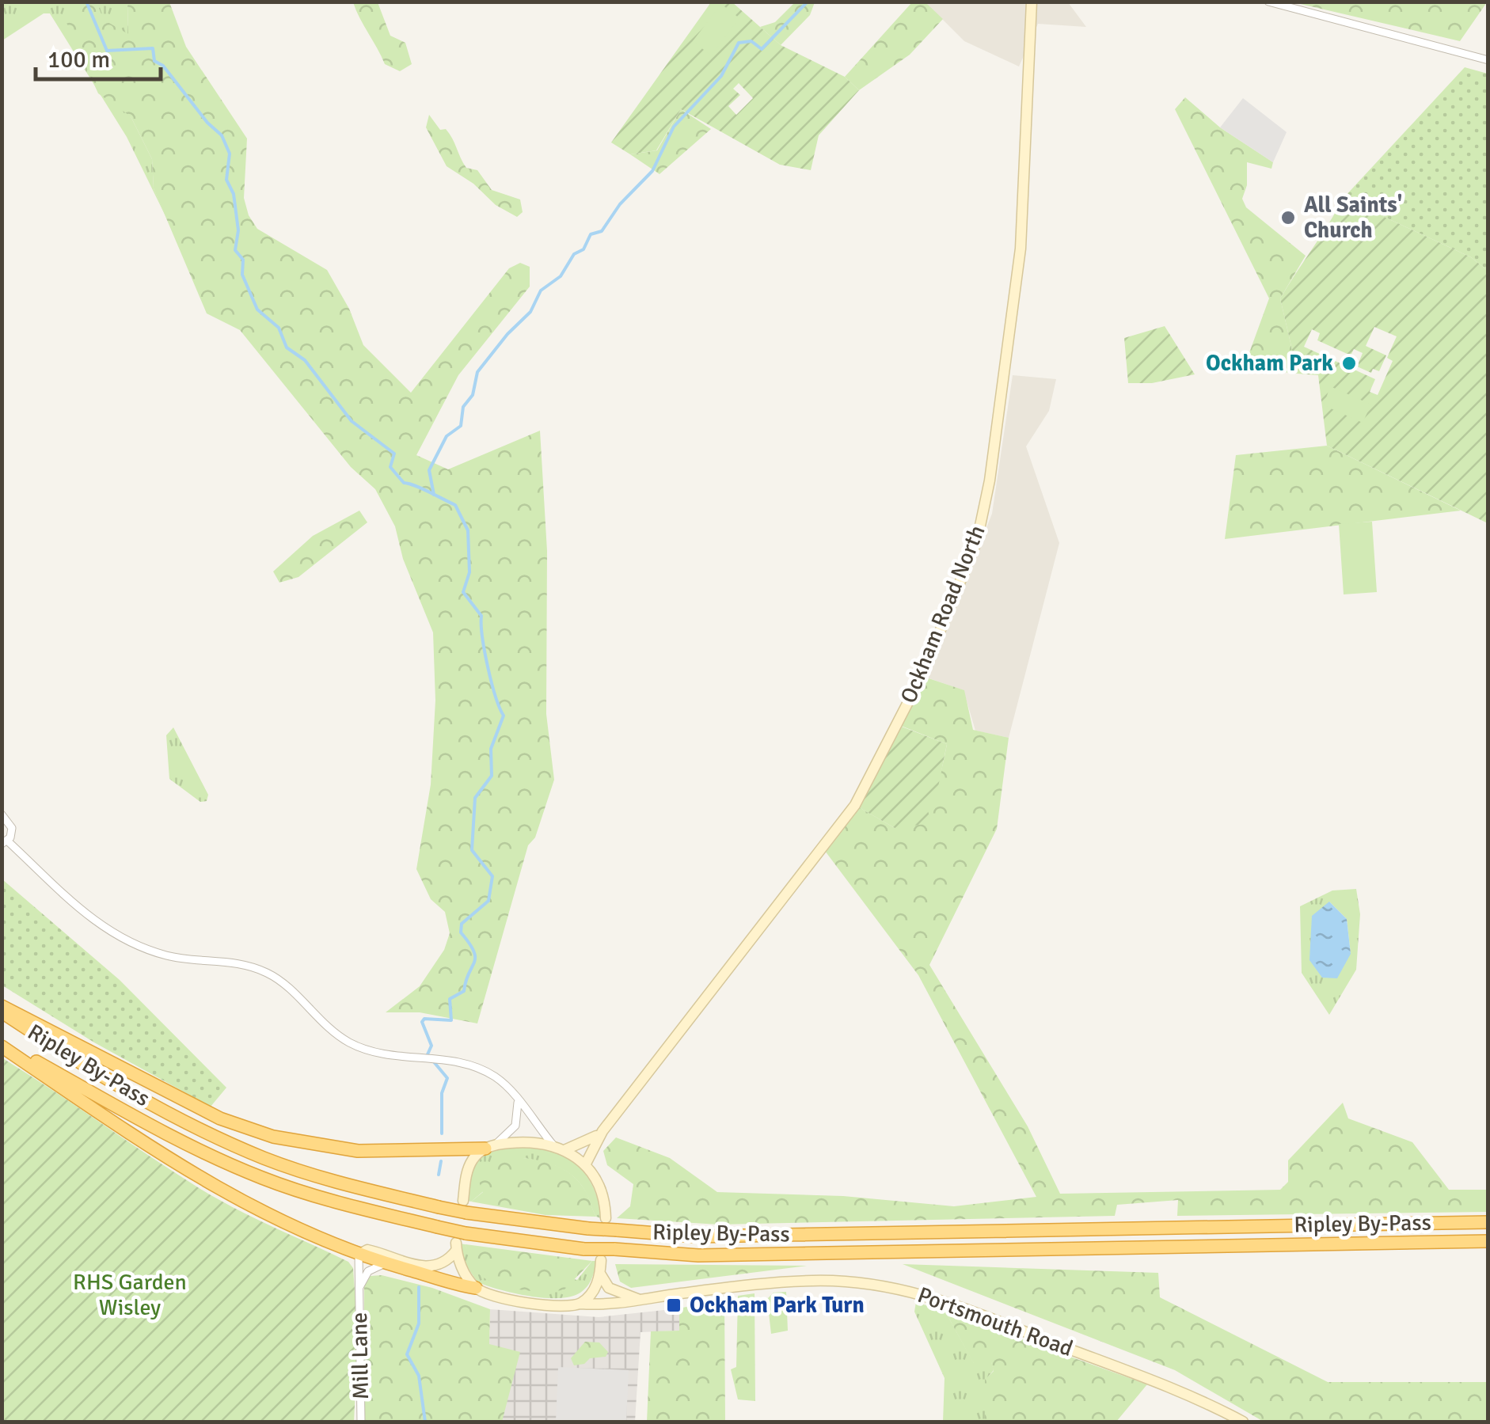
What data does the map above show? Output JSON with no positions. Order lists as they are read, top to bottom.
{
  "streets": {
    "highway": ["Ripley By-Pass"],
    "main road": ["Ockham Road North", "Portsmouth Road"],
    "street": ["Mill Lane"]
  },
  "parks": ["RHS Garden Wisley"],
  "places": {
    "other": ["All Saints' Church", "Ockham Park"],
    "transit": ["Ockham Park Turn"]
  },
  "scale_bar": "100 m"
}
